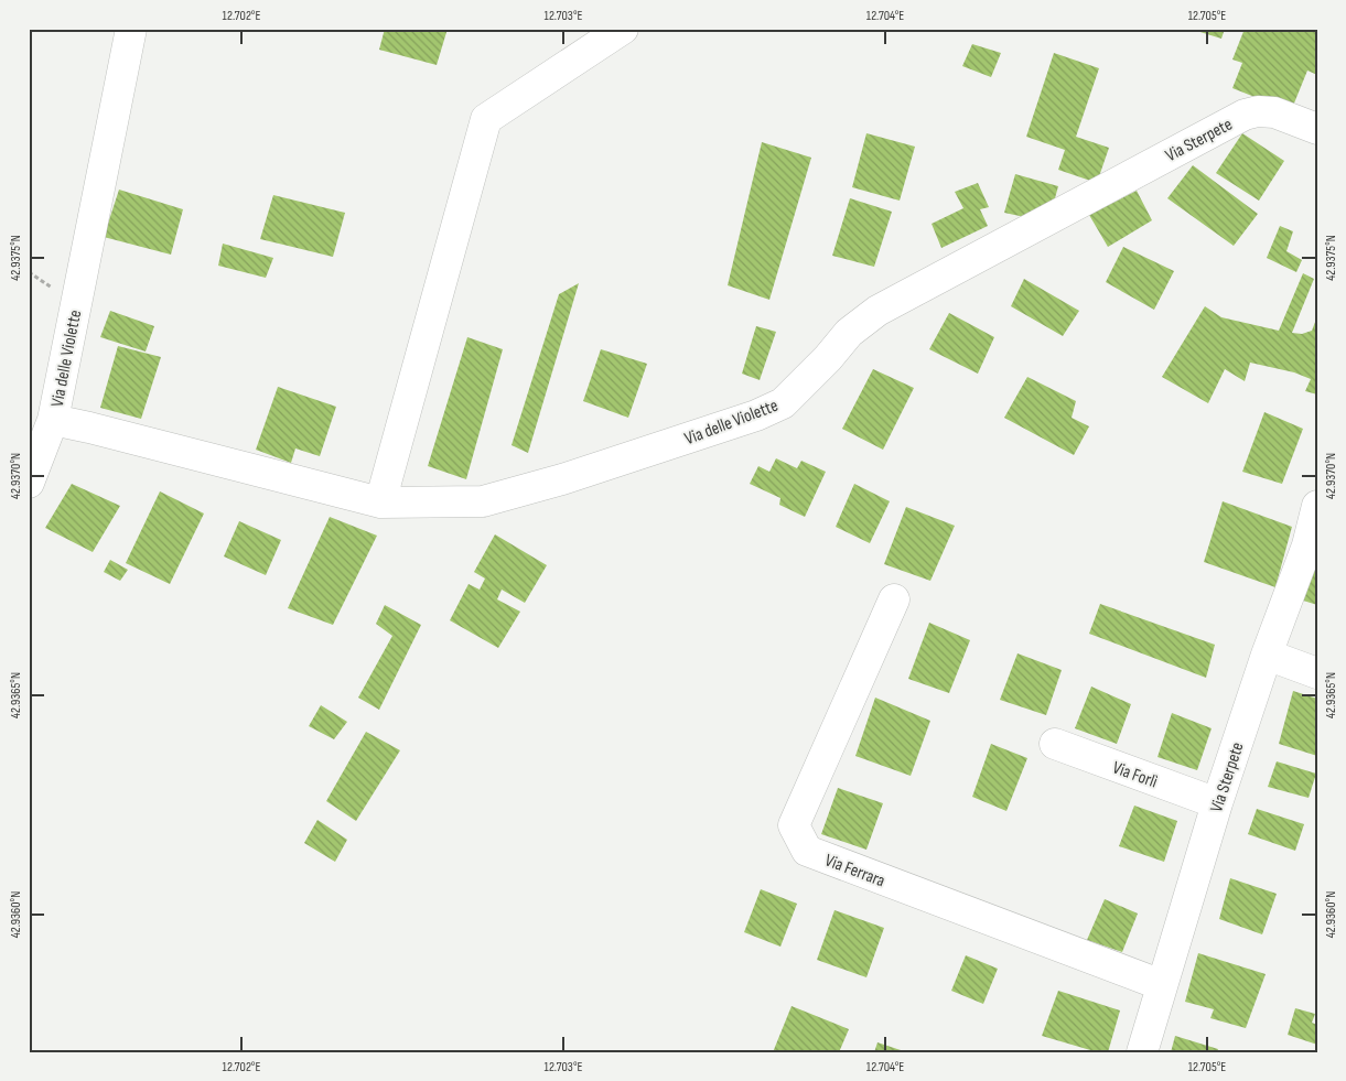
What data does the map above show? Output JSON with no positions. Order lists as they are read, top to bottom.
{
  "streets": {
    "street": [
      "Via Sterpete",
      "Via delle Violette",
      "Via Forlì",
      "Via Ferrara"
    ]
  },
  "crossings": [
    ["Via Sterpete", "Via delle Violette"],
    ["Via Sterpete", "Via Forlì"],
    ["Via Sterpete", "Via Ferrara"]
  ],
  "coordinates": [
    "12.702°E",
    "12.703°E",
    "12.704°E",
    "12.705°E",
    "42.9375°N",
    "42.9370°N",
    "42.9365°N",
    "42.9360°N"
  ]
}
